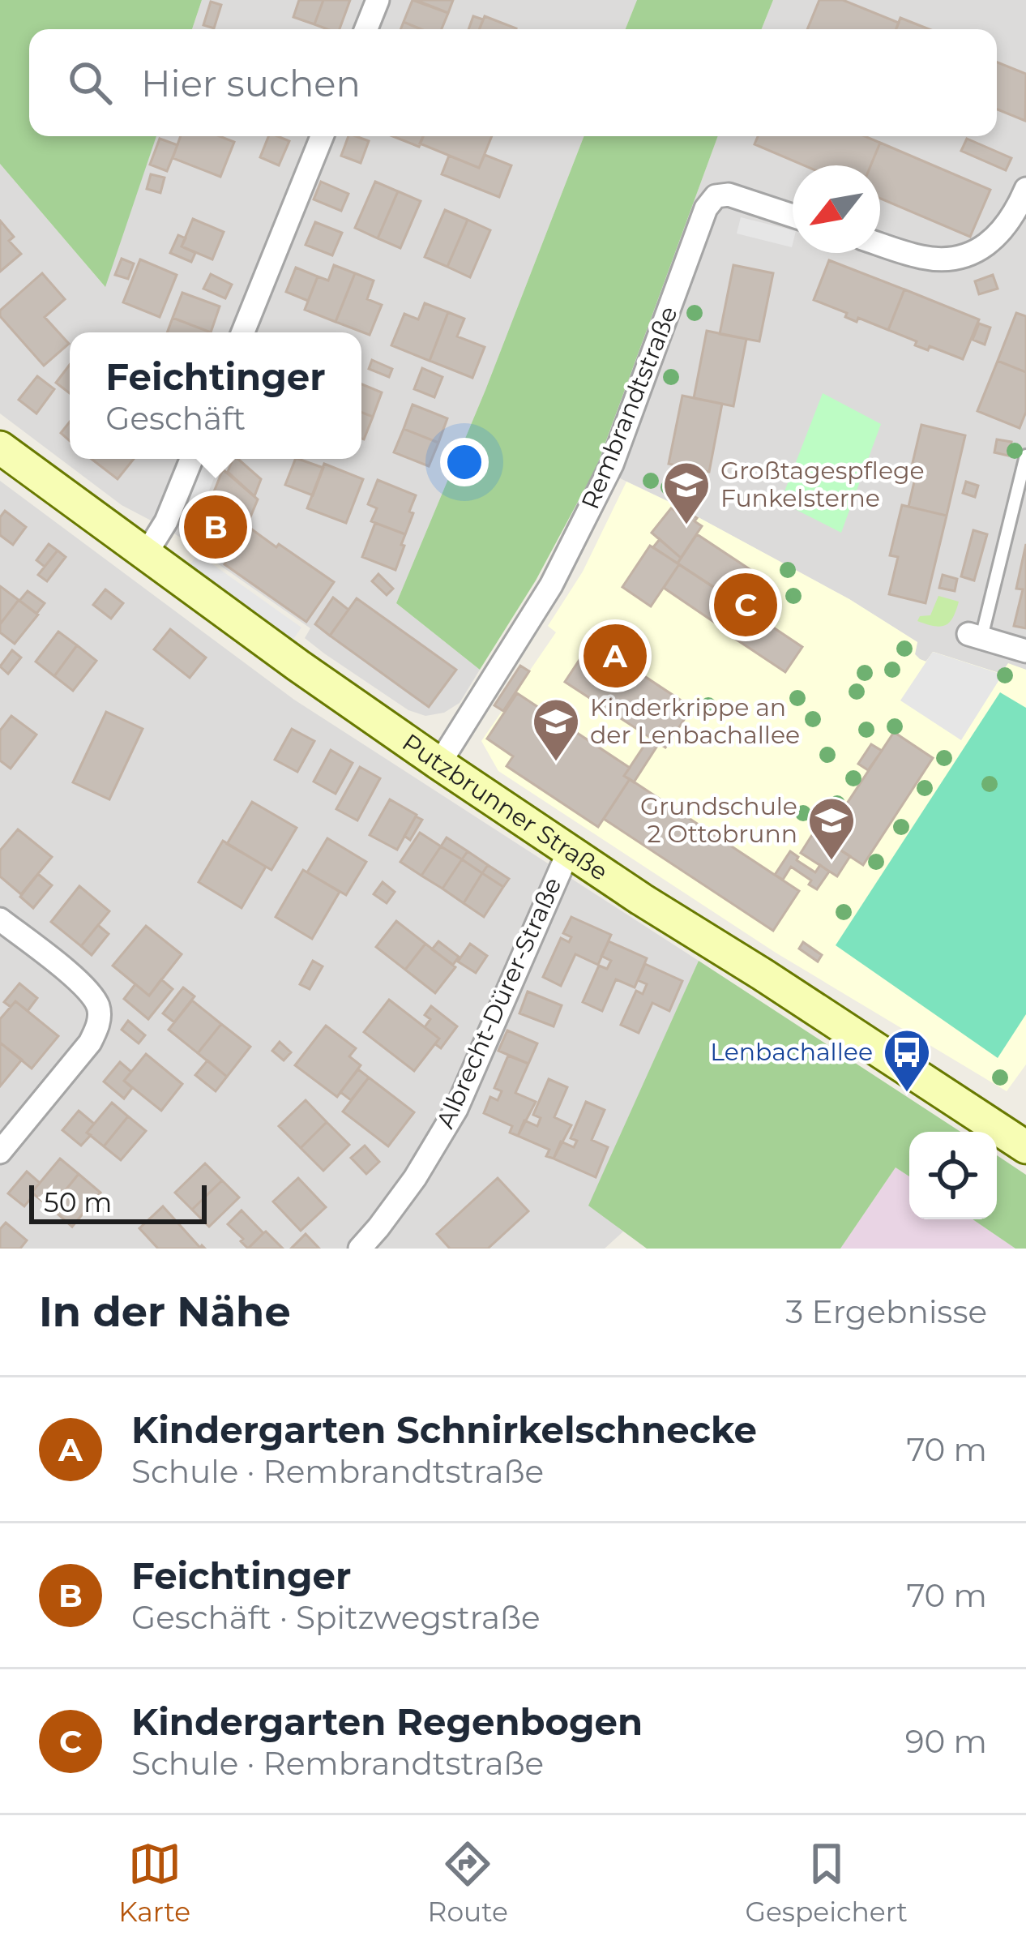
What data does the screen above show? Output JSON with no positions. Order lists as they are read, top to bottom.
{
  "streets": {
    "main road": ["Putzbrunner Straße"],
    "street": ["Rembrandtstraße", "Albrecht-Dürer-Straße"]
  },
  "crossings": [
    ["Rembrandtstraße", "Putzbrunner Straße"],
    ["Putzbrunner Straße", "Albrecht-Dürer-Straße"]
  ],
  "places": {
    "school or university": ["Großtagespflege Funkelsterne", "Kinderkrippe an der Lenbachallee", "Grundschule 2 Ottobrunn"],
    "bus stop": ["Lenbachallee"]
  },
  "scale_bar": "50 m",
  "north": "bottom left",
  "page": {
    "search": "Hier suchen",
    "popup": ["Feichtinger", "Geschäft"],
    "pins": ["B", "C", "A"],
    "scale": "50 m",
    "heading": ["In der Nähe", "3 Ergebnisse"],
    "list": [
      {
        "mark": "A",
        "name": "Kindergarten Schnirkelschnecke",
        "note": "Schule · Rembrandtstraße",
        "value": "70 m"
      },
      {
        "mark": "B",
        "name": "Feichtinger",
        "note": "Geschäft · Spitzwegstraße",
        "value": "70 m"
      },
      {
        "mark": "C",
        "name": "Kindergarten Regenbogen",
        "note": "Schule · Rembrandtstraße",
        "value": "90 m"
      }
    ],
    "nav": ["Karte", "Route", "Gespeichert"]
  }
}
